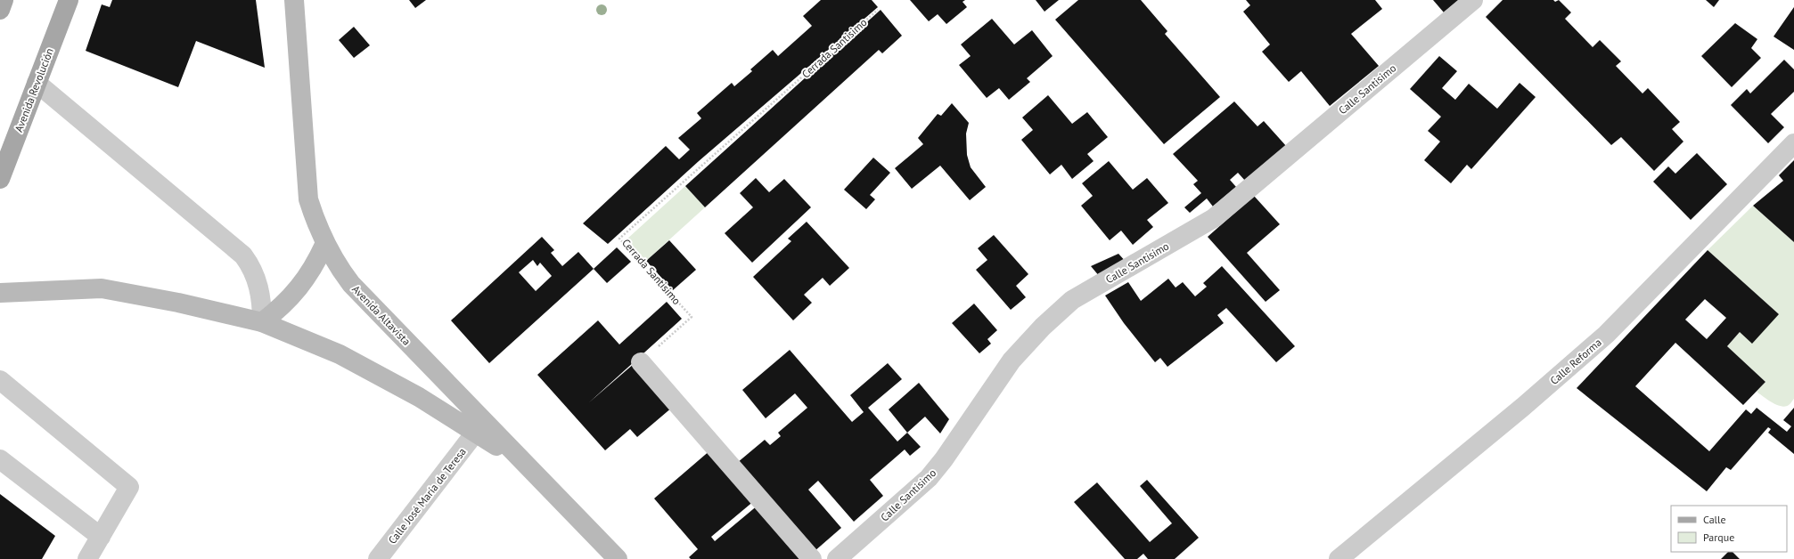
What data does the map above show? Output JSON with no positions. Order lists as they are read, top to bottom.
{
  "streets": {
    "main road": ["Avenida Revolución", "Avenida Altavista"],
    "street": ["Calle Santisimo", "Calle Reforma", "Calle José María de Teresa"],
    "path": ["Cerrada Santisimo"]
  },
  "legend": ["Calle", "Parque"]
}
